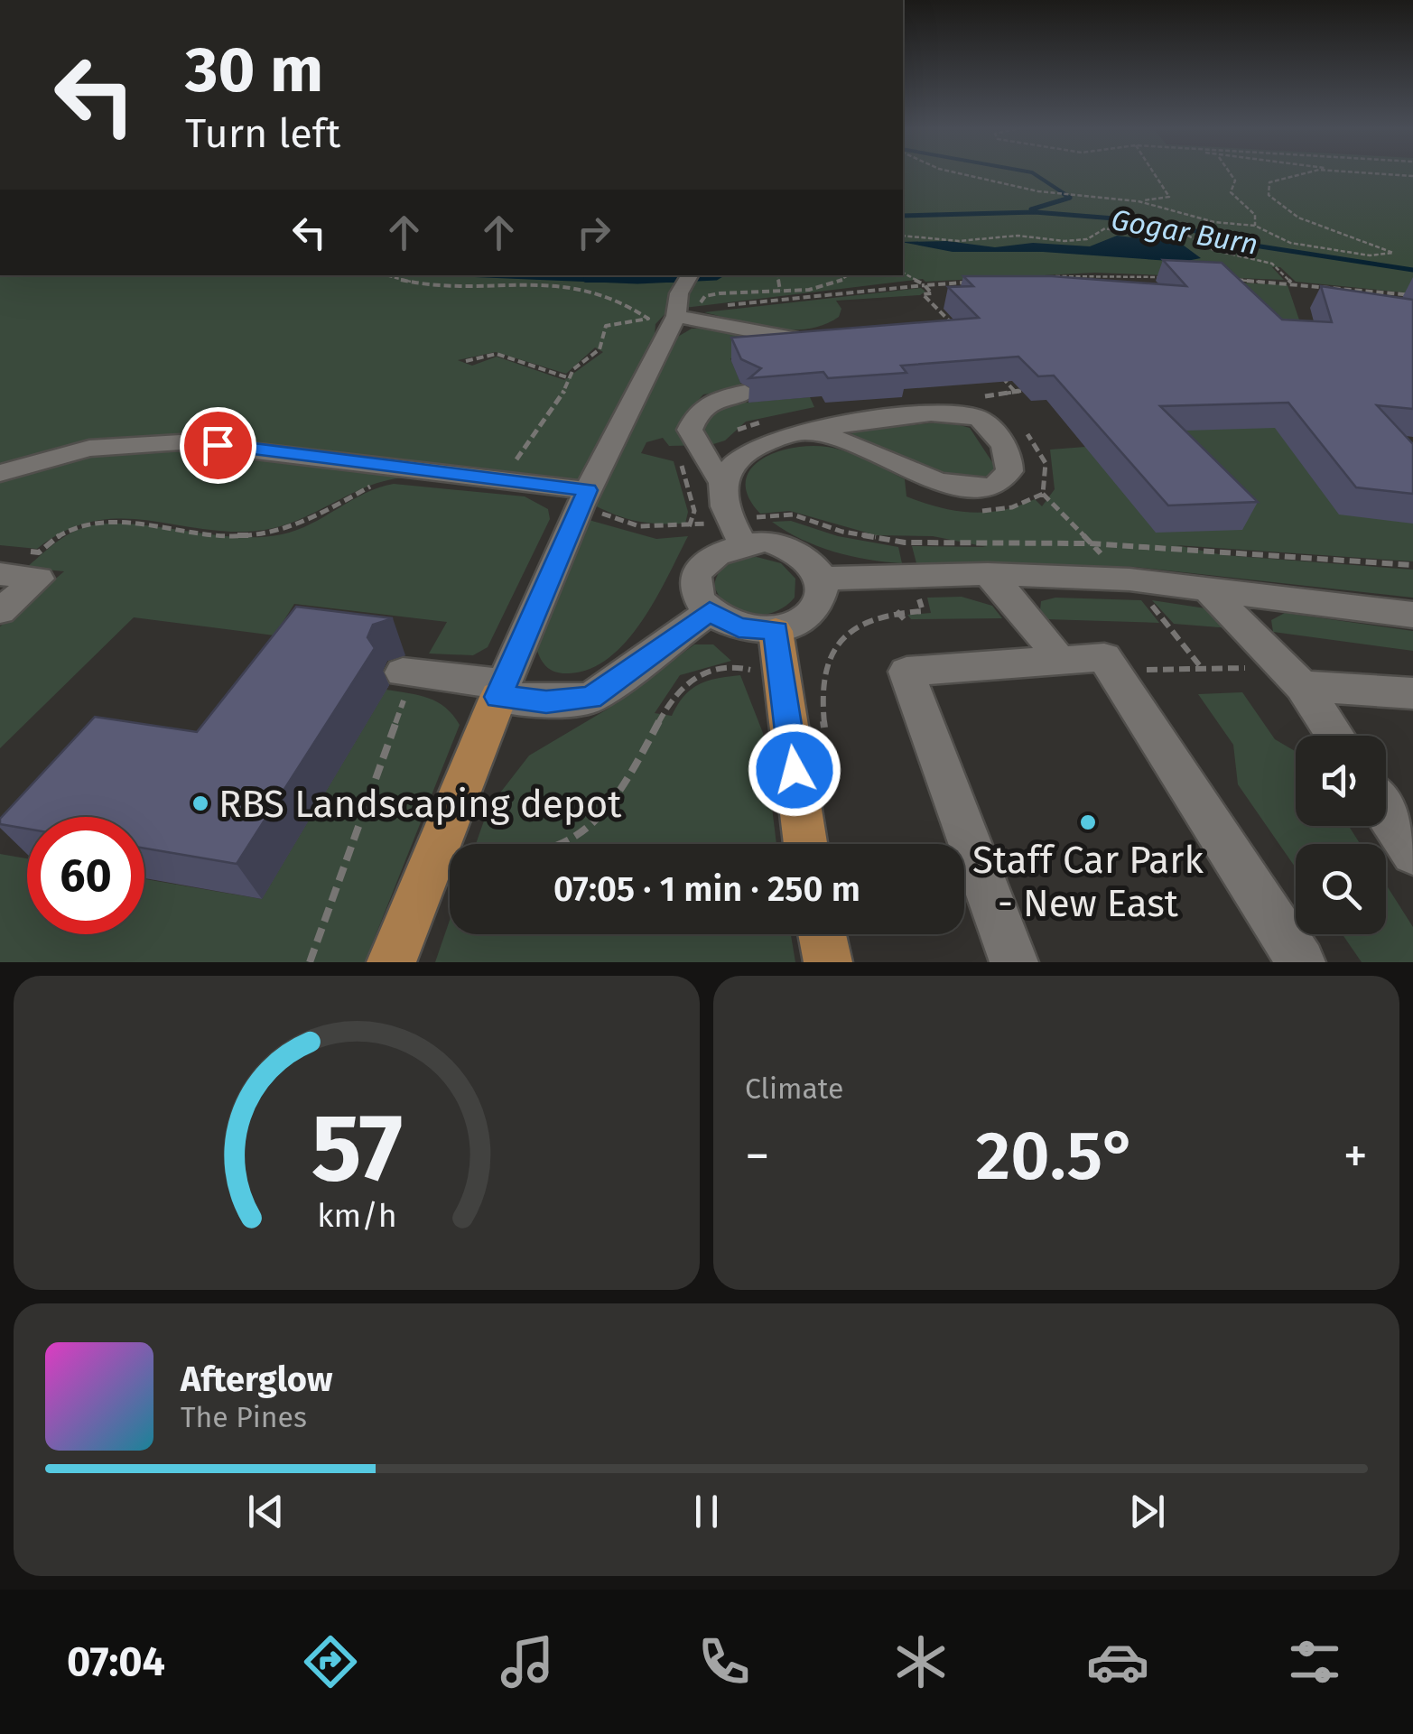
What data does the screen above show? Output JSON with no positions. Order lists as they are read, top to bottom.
{
  "water": ["Gogar Burn"],
  "places": ["RBS Landscaping depot", "Staff Car Park - New East"],
  "page": {
    "turn": ["30 m", "Turn left"],
    "limit": "60",
    "trip": "07:05 · 1 min · 250 m",
    "tile": "Climate",
    "heat": ["−", "20.5°", "+"],
    "song": ["Afterglow", "The Pines"],
    "tabs": "07:04",
    "gauge": ["57", "km/h"]
  }
}
